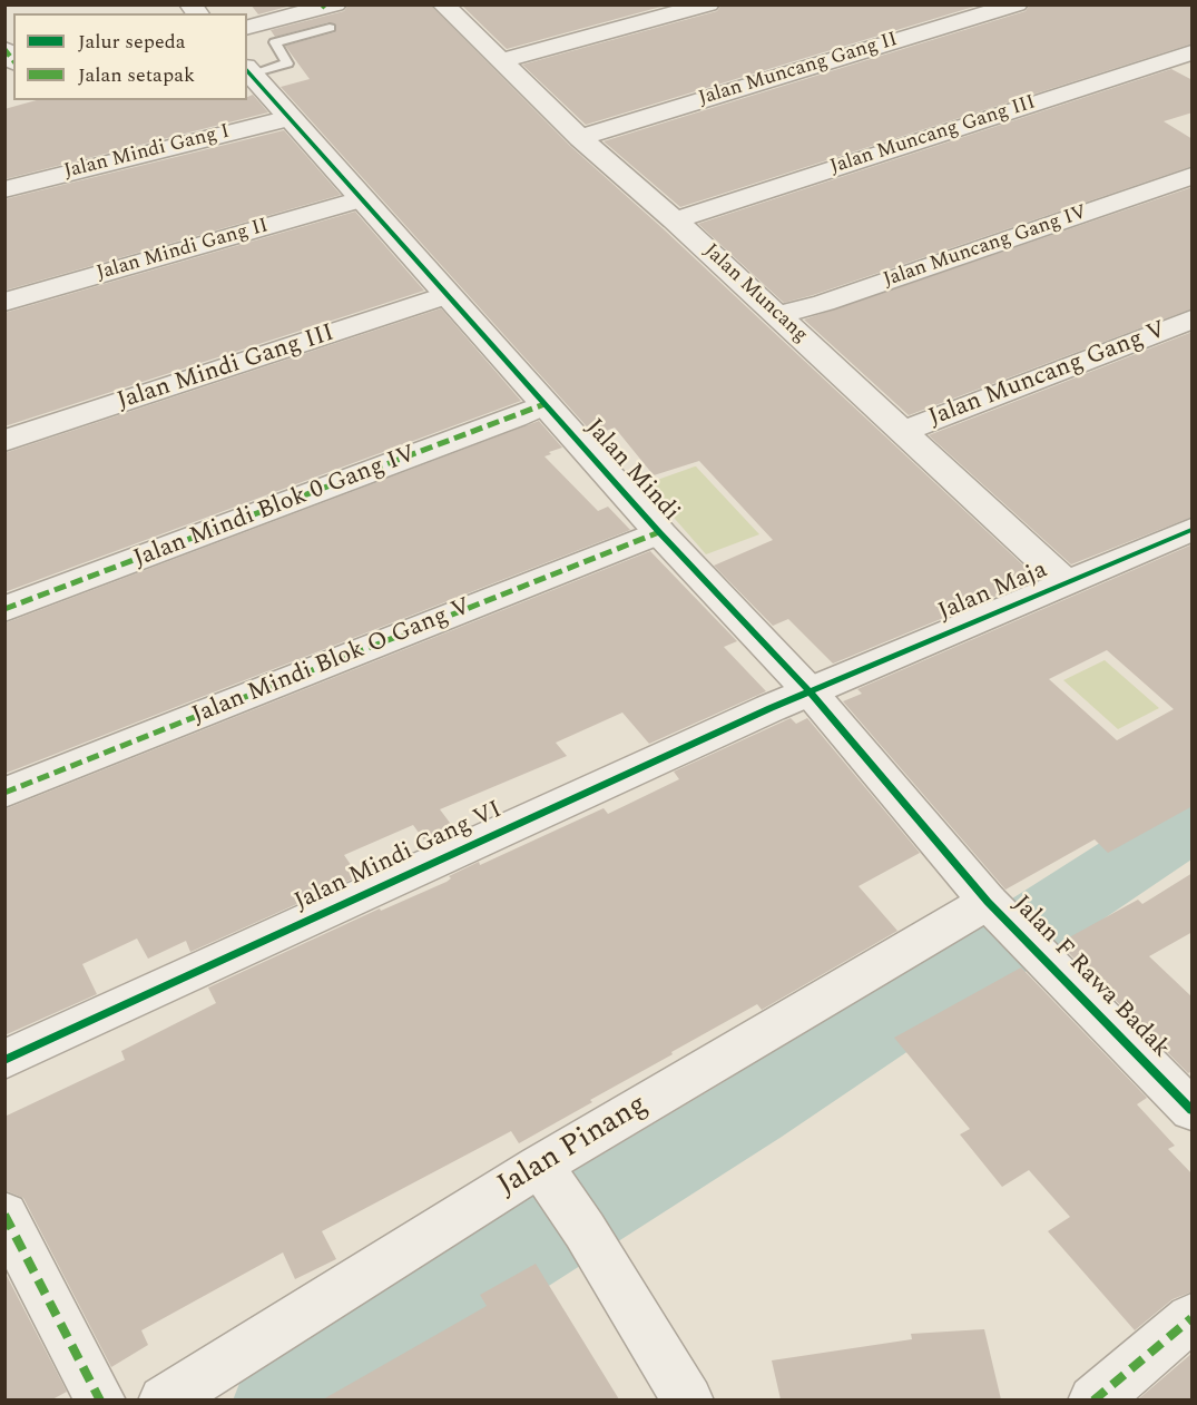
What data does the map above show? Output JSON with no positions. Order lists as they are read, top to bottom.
{
  "streets": {
    "street": [
      "Jalan Muncang Gang II",
      "Jalan Muncang Gang III",
      "Jalan Mindi Gang I",
      "Jalan Muncang Gang IV",
      "Jalan Mindi Gang II",
      "Jalan Muncang",
      "Jalan Mindi Gang III",
      "Jalan Muncang Gang V",
      "Jalan Mindi",
      "Jalan Mindi Blok 0 Gang IV",
      "Jalan Maja",
      "Jalan Mindi Blok O Gang V",
      "Jalan Mindi Gang VI",
      "Jalan F Rawa Badak",
      "Jalan Pinang"
    ]
  },
  "crossings": [
    ["Jalan Muncang Gang II", "Jalan Muncang"],
    ["Jalan Muncang Gang III", "Jalan Muncang"],
    ["Jalan Mindi Gang I", "Jalan Mindi"],
    ["Jalan Muncang Gang IV", "Jalan Muncang"],
    ["Jalan Mindi Gang II", "Jalan Mindi"],
    ["Jalan Muncang", "Jalan Muncang Gang V"],
    ["Jalan Muncang", "Jalan Maja"],
    ["Jalan Mindi Gang III", "Jalan Mindi"],
    ["Jalan Mindi", "Jalan Mindi Blok 0 Gang IV"],
    ["Jalan Mindi", "Jalan Maja"],
    ["Jalan Mindi", "Jalan Mindi Blok O Gang V"],
    ["Jalan Mindi", "Jalan Mindi Gang VI"],
    ["Jalan Mindi", "Jalan F Rawa Badak"],
    ["Jalan Mindi", "Jalan Pinang"],
    ["Jalan Maja", "Jalan Mindi Gang VI"],
    ["Jalan F Rawa Badak", "Jalan Pinang"]
  ],
  "legend": ["Jalur sepeda", "Jalan setapak"]
}
